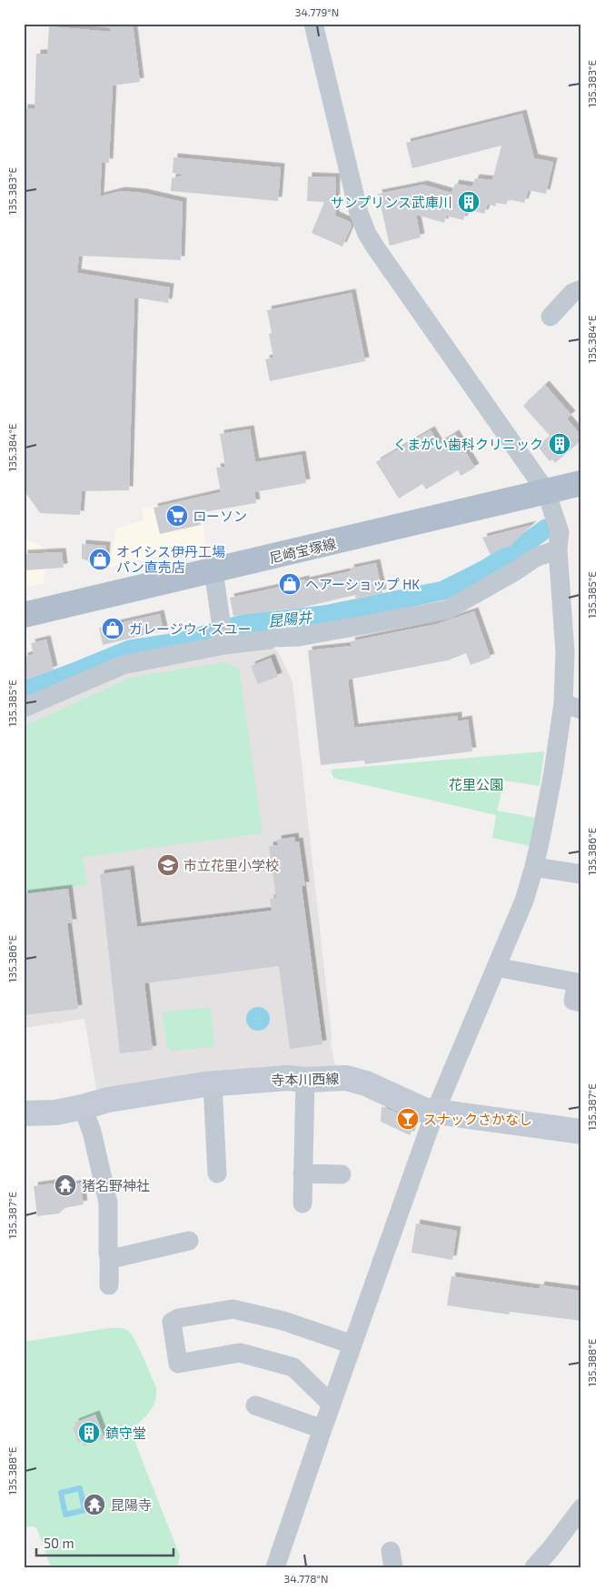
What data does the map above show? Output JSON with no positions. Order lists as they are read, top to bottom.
{
  "streets": {
    "main road": ["尼崎宝塚線", "寺本川西線"]
  },
  "water": ["昆陽井"],
  "parks": ["花里公園"],
  "places": {
    "building": ["サンプリンス武庫川", "くまがい歯科クリニック", "鎮守堂"],
    "supermarket": ["ローソン"],
    "shop": ["オイシス伊丹工場 パン直売店", "ヘアーショップ HK", "ガレージウィズユー"],
    "school or university": ["市立花里小学校"],
    "bar": ["スナックさかなし"],
    "temple": ["猪名野神社", "昆陽寺"]
  },
  "scale_bar": "50 m",
  "coordinates": [
    "34.779°N",
    "135.383°E",
    "135.384°E",
    "135.385°E",
    "135.386°E",
    "135.387°E",
    "135.388°E",
    "34.778°N"
  ]
}
